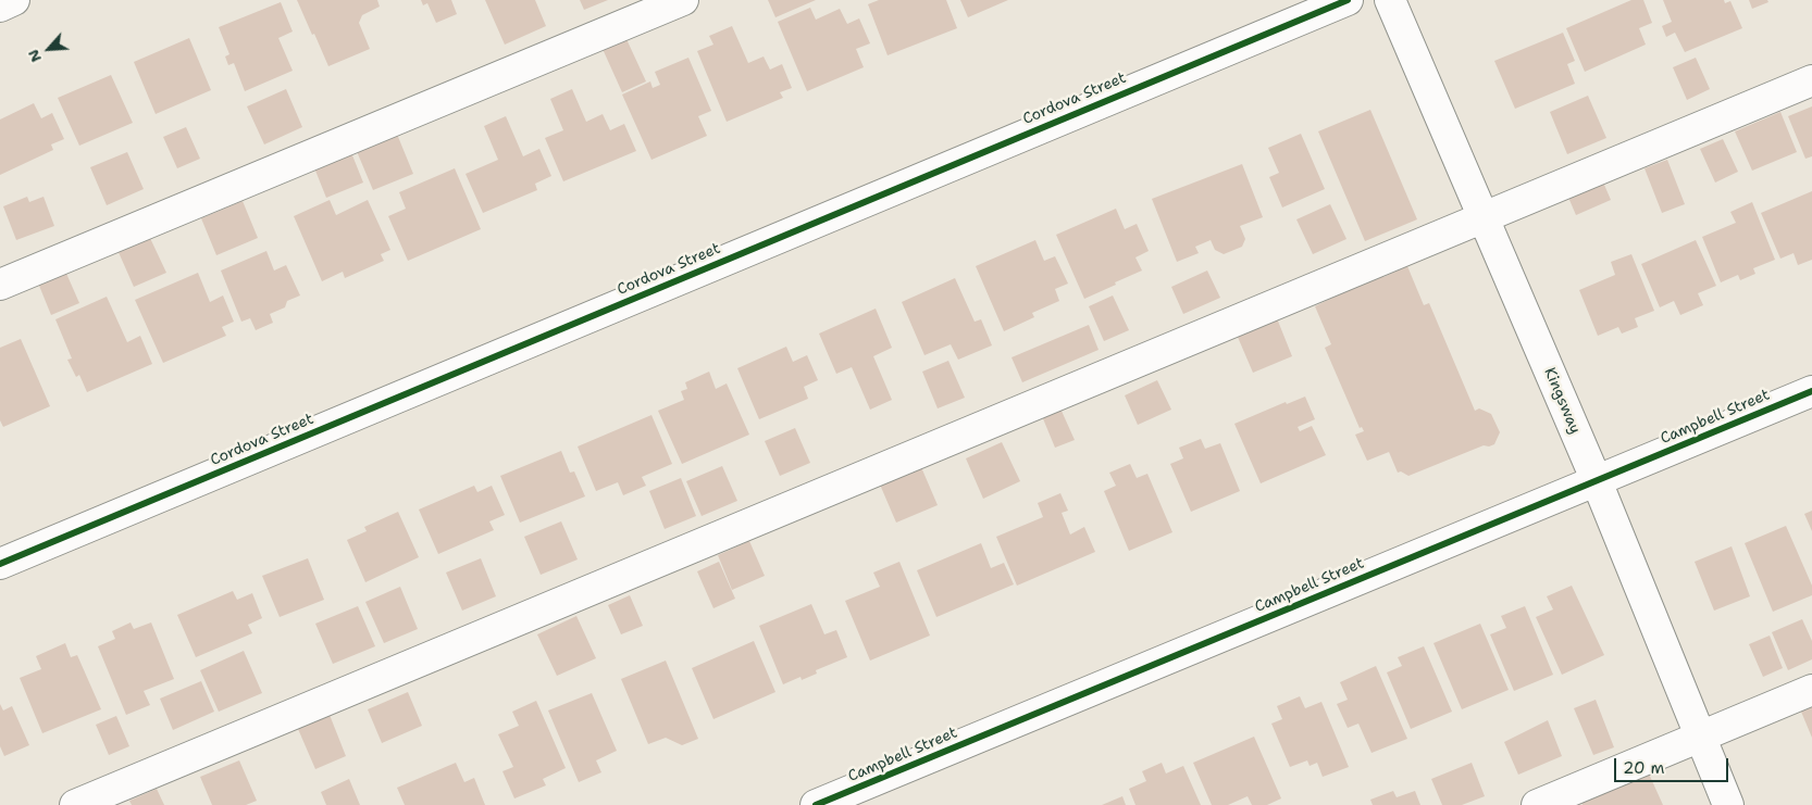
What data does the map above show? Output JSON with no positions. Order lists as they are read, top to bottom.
{
  "streets": {
    "street": ["Cordova Street", "Kingsway", "Campbell Street"]
  },
  "crossings": [
    ["Kingsway", "Campbell Street"]
  ],
  "scale_bar": "20 m",
  "north": "bottom left"
}
